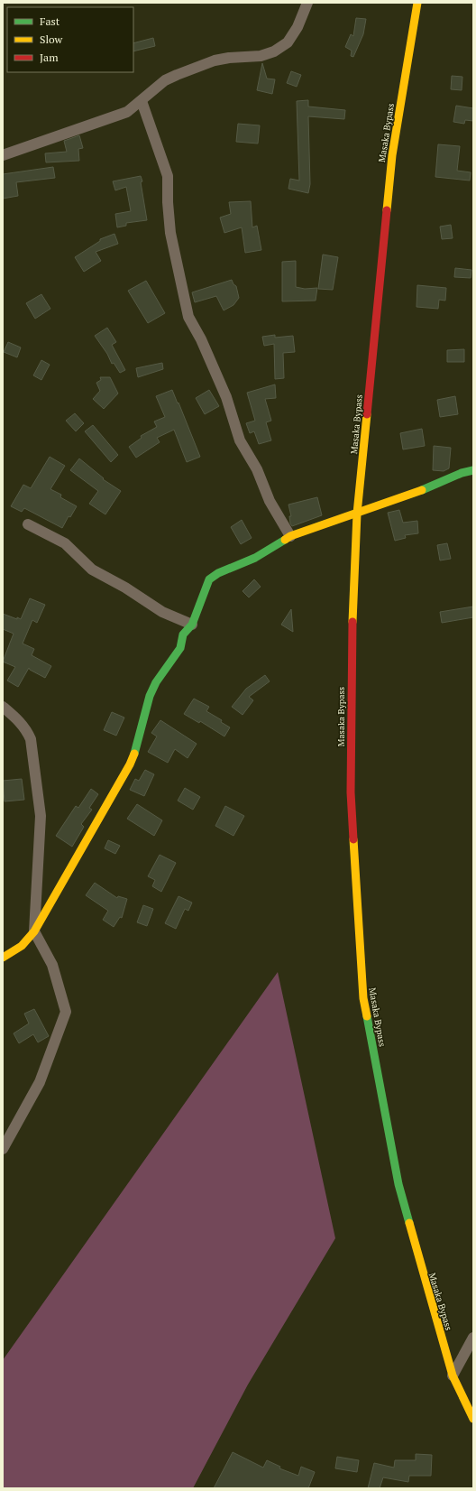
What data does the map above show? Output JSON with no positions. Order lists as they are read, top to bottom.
{
  "streets": {
    "main road": ["Masaka Bypass"]
  },
  "legend": ["Fast", "Slow", "Jam"]
}
